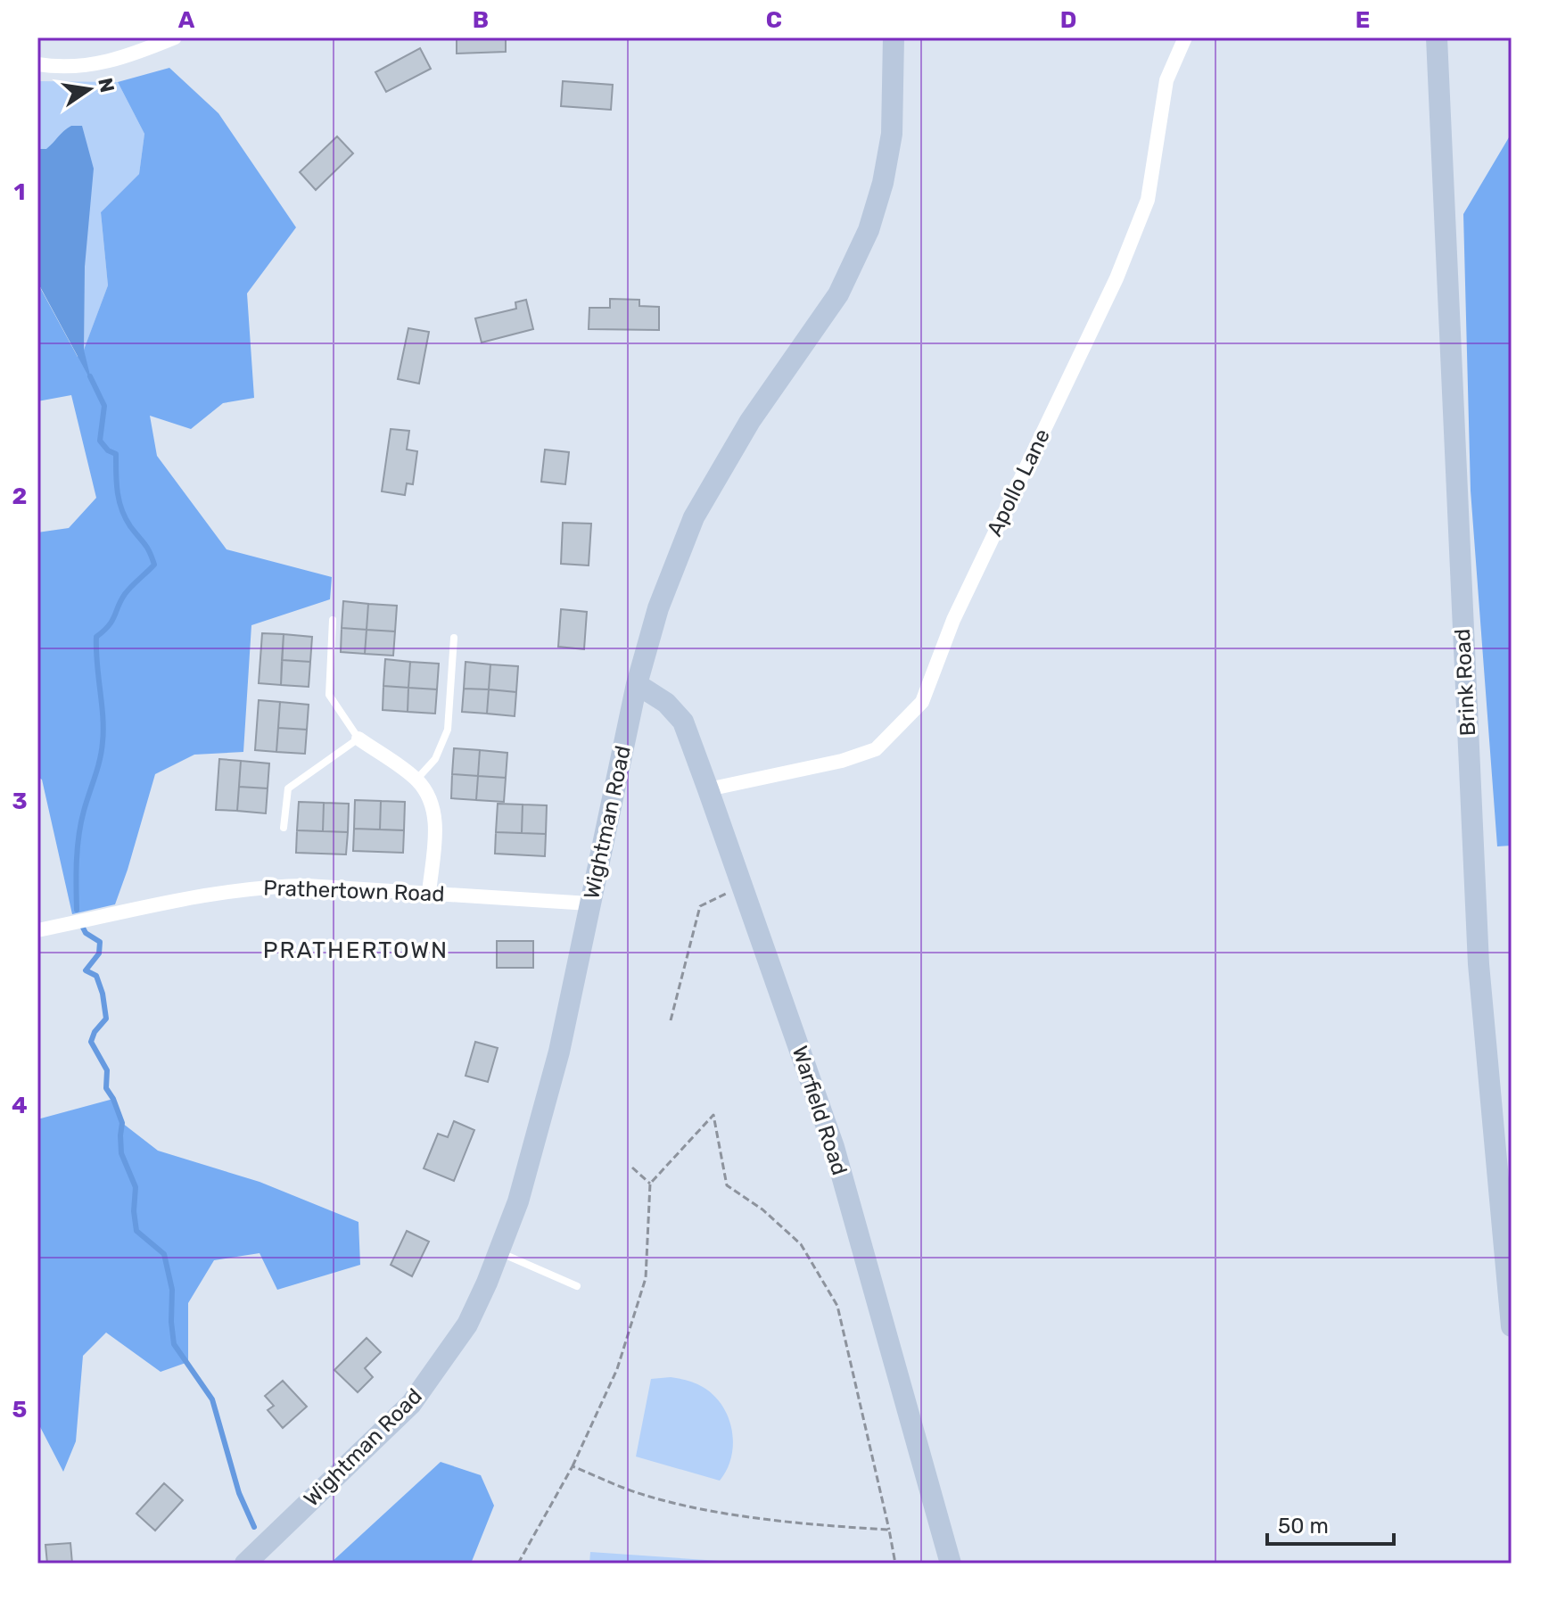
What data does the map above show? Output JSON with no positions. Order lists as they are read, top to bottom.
{
  "streets": {
    "main road": ["Brink Road", "Wightman Road", "Warfield Road"],
    "street": ["Apollo Lane", "Prathertown Road"]
  },
  "crossings": [
    ["Apollo Lane", "Warfield Road"],
    ["Wightman Road", "Prathertown Road"],
    ["Wightman Road", "Warfield Road"]
  ],
  "districts": ["PRATHERTOWN"],
  "scale_bar": "50 m",
  "north": "right",
  "grid": {
    "columns": [
      "A",
      "B",
      "C",
      "D",
      "E"
    ],
    "rows": [
      "1",
      "2",
      "3",
      "4",
      "5"
    ]
  }
}
